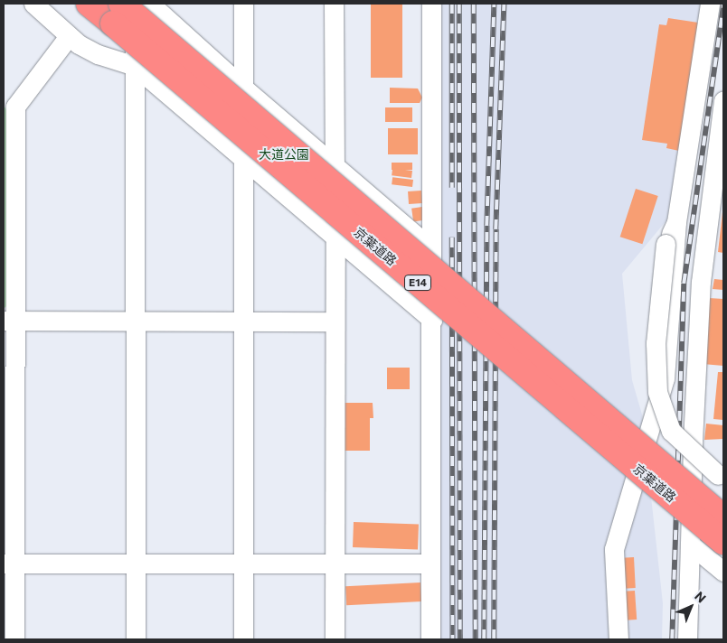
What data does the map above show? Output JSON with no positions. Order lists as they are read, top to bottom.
{
  "streets": {
    "highway": ["京葉道路", "E14"]
  },
  "parks": ["大道公園"],
  "north": "top right"
}
